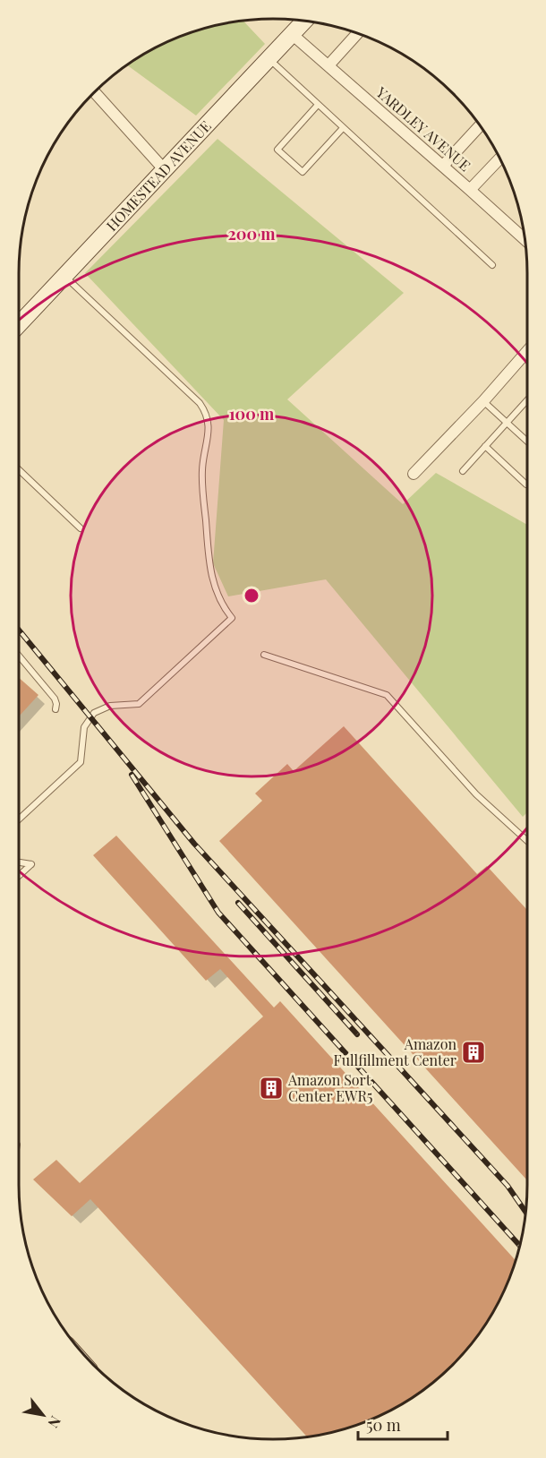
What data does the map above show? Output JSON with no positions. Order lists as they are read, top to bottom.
{
  "streets": {
    "street": ["YARDLEY AVENUE", "HOMESTEAD AVENUE"]
  },
  "crossings": [
    ["YARDLEY AVENUE", "HOMESTEAD AVENUE"]
  ],
  "places": {
    "building": ["Amazon Fullfillment Center", "Amazon Sort Center EWR5"]
  },
  "scale_bar": "50 m",
  "north": "bottom right",
  "rings": ["200 m", "100 m"]
}
